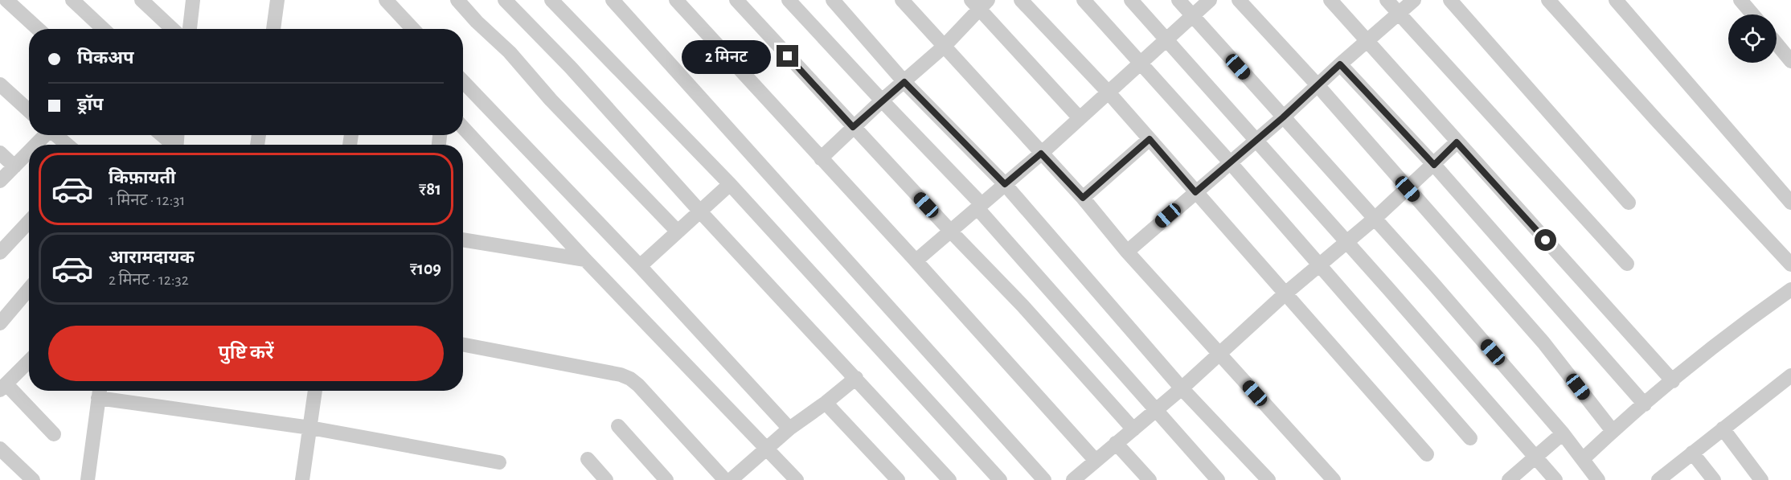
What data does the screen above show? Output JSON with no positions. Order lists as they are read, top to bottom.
{
  "page": {
    "banner": ["पिकअप", "ड्रॉप"],
    "bubble": "2 मिनट",
    "list": [
      {
        "name": "किफ़ायती",
        "note": "1 मिनट · 12:31",
        "value": "₹81"
      },
      {
        "name": "आरामदायक",
        "note": "2 मिनट · 12:32",
        "value": "₹109"
      }
    ],
    "buttons": "पुष्टि करें"
  }
}
